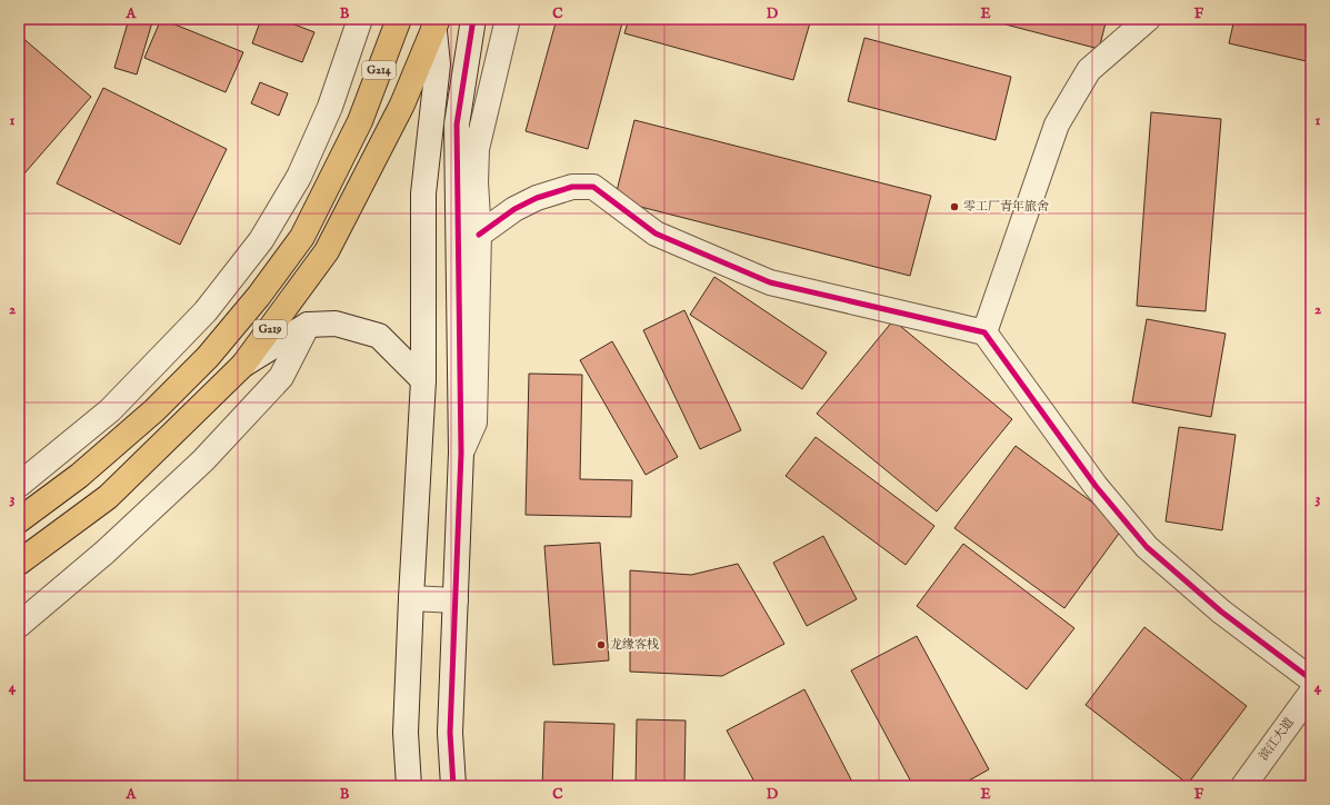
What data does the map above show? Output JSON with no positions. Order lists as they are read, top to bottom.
{
  "streets": {
    "highway": ["G214", "G219"],
    "street": ["滨江大道"]
  },
  "crossings": [
    ["G214", "G219"]
  ],
  "places": ["零工厂青年旅舍", "龙缘客栈"],
  "grid": {
    "columns": [
      "A",
      "B",
      "C",
      "D",
      "E",
      "F"
    ],
    "rows": [
      "1",
      "2",
      "3",
      "4"
    ]
  }
}
